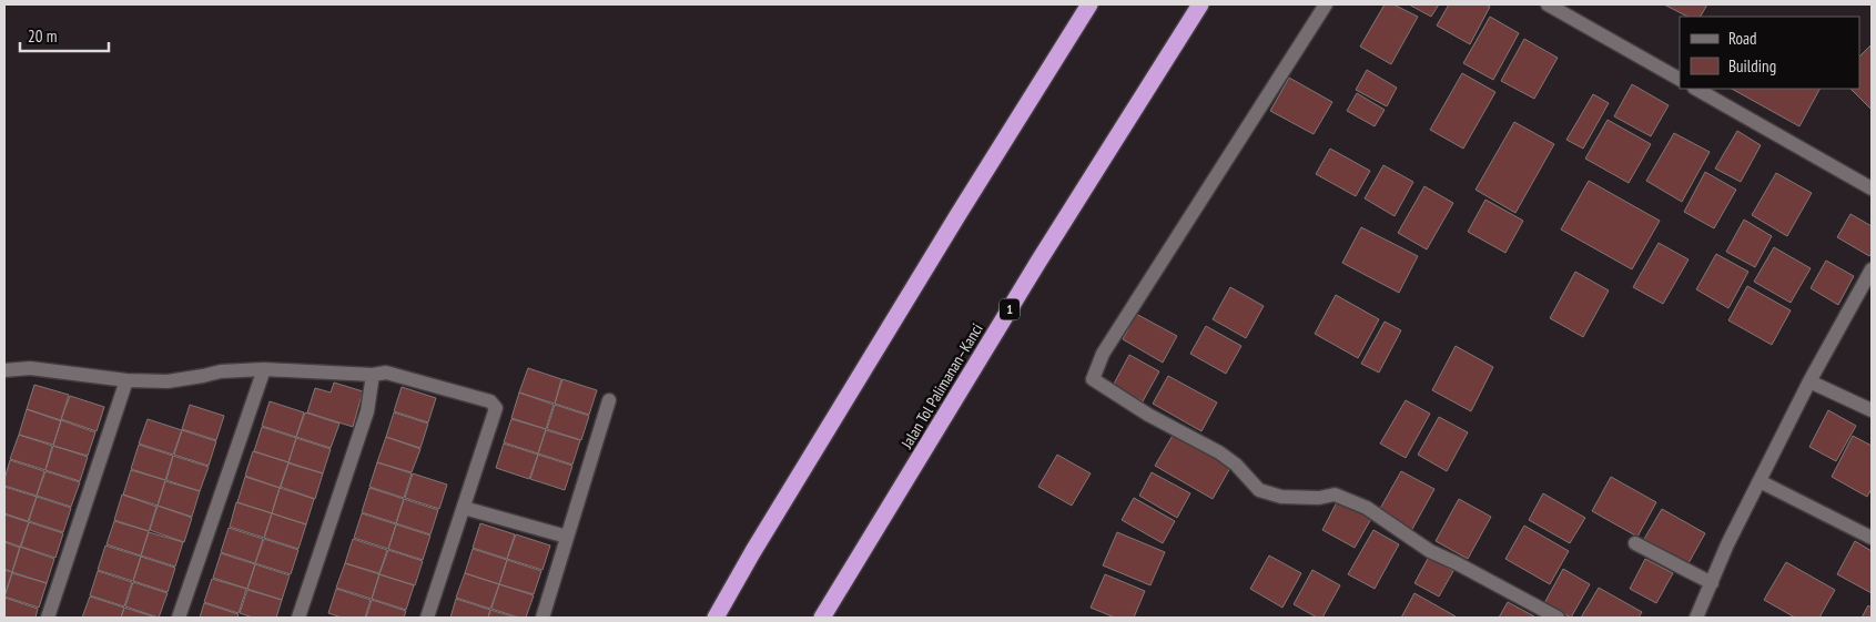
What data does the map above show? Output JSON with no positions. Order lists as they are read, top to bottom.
{
  "streets": {
    "highway": ["1", "Jalan Tol Palimanan–Kanci"]
  },
  "legend": ["Road", "Building"],
  "scale_bar": "20 m"
}
